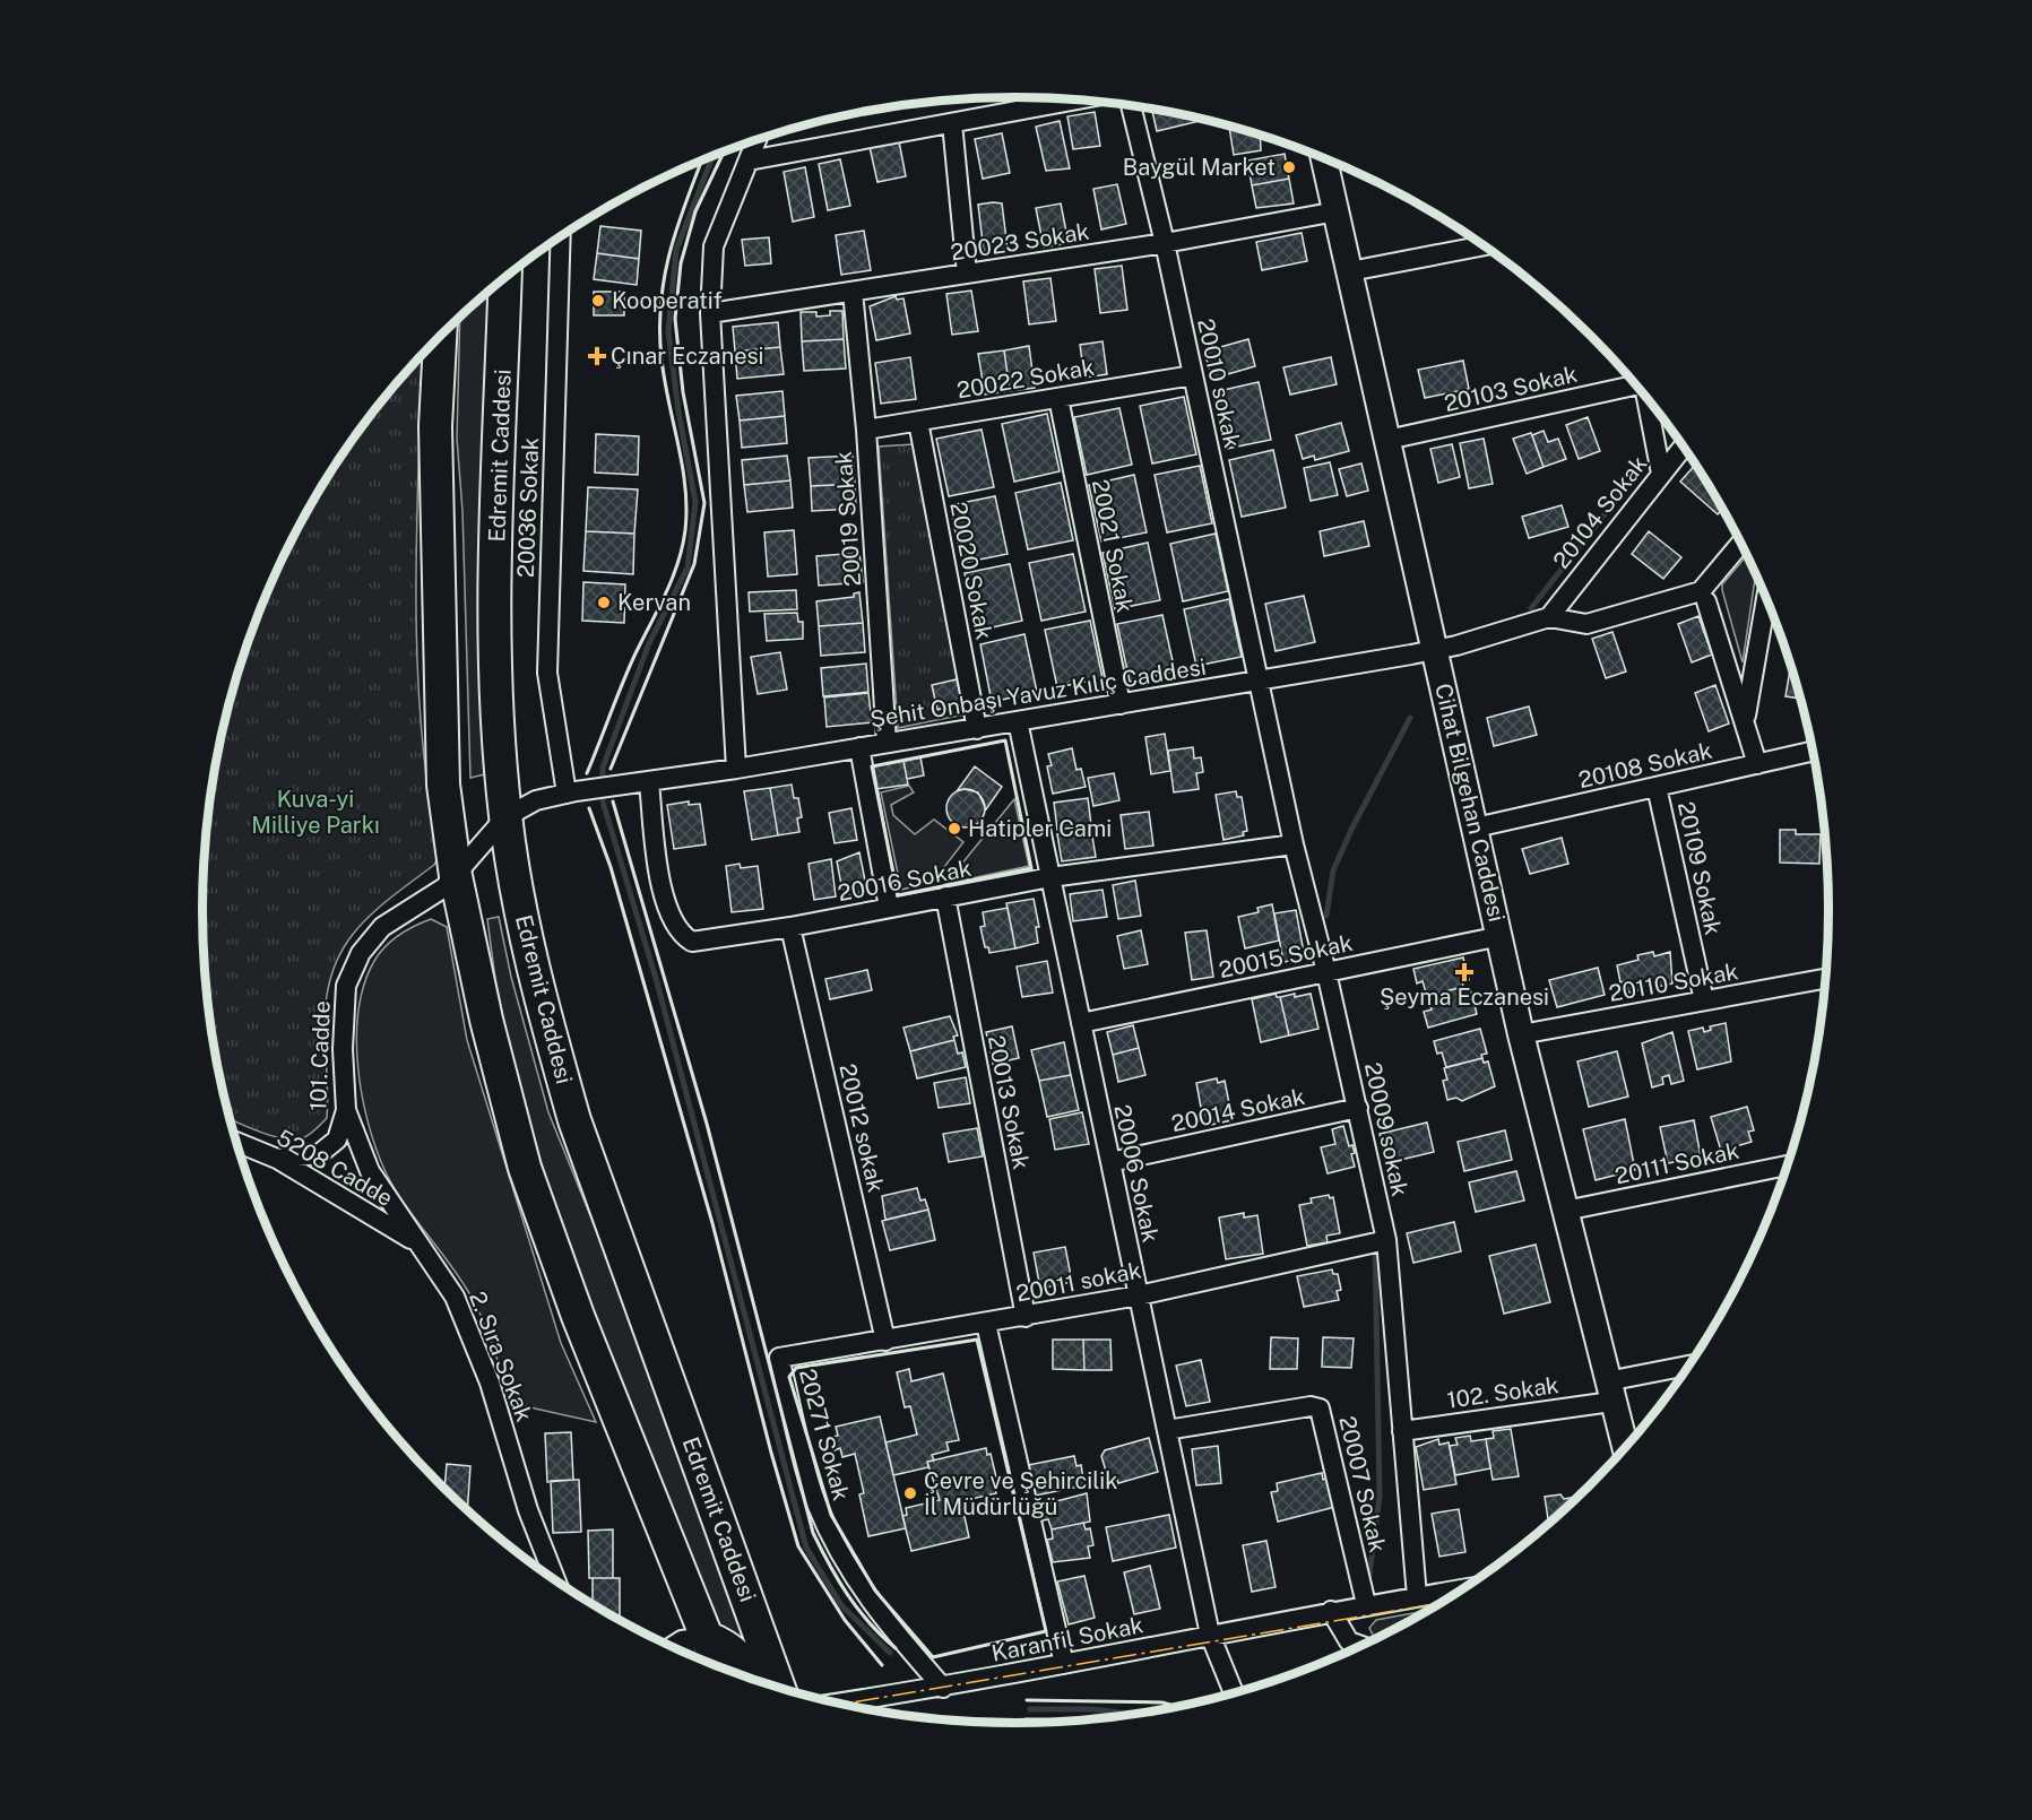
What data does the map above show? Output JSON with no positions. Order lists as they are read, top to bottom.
{
  "streets": {
    "highway": ["Edremit Caddesi"],
    "main road": ["Cihat Bilgehan Caddesi"],
    "street": [
      "20023 Sokak",
      "20022 Sokak",
      "20010 sokak",
      "20103 Sokak",
      "20036 Sokak",
      "20104 Sokak",
      "20019 Sokak",
      "20021 Sokak",
      "20020 Sokak",
      "Şehit Onbaşı Yavuz Kılıç Caddesi",
      "20108 Sokak",
      "20109 Sokak",
      "20016 Sokak",
      "20015 Sokak",
      "20110 Sokak",
      "101. Cadde",
      "20013 Sokak",
      "20014 Sokak",
      "20012 sokak",
      "20009 sokak",
      "20111 Sokak",
      "5208 Cadde",
      "20006 Sokak",
      "20011 sokak",
      "2. Sıra Sokak",
      "102. Sokak",
      "20271 Sokak",
      "20007 Sokak",
      "Karanfil Sokak"
    ]
  },
  "crossings": [
    ["20023 Sokak", "20010 sokak"],
    ["20023 Sokak", "20019 Sokak"],
    ["20023 Sokak", "Cihat Bilgehan Caddesi"],
    ["20022 Sokak", "20010 sokak"],
    ["20022 Sokak", "20019 Sokak"],
    ["20022 Sokak", "20021 Sokak"],
    ["20022 Sokak", "20020 Sokak"],
    ["20010 sokak", "Şehit Onbaşı Yavuz Kılıç Caddesi"],
    ["20010 sokak", "20009 sokak"],
    ["20103 Sokak", "Cihat Bilgehan Caddesi"],
    ["Edremit Caddesi", "Şehit Onbaşı Yavuz Kılıç Caddesi"],
    ["Edremit Caddesi", "101. Cadde"],
    ["20036 Sokak", "Şehit Onbaşı Yavuz Kılıç Caddesi"],
    ["20104 Sokak", "Şehit Onbaşı Yavuz Kılıç Caddesi"],
    ["20019 Sokak", "Şehit Onbaşı Yavuz Kılıç Caddesi"],
    ["20021 Sokak", "Şehit Onbaşı Yavuz Kılıç Caddesi"],
    ["20020 Sokak", "Şehit Onbaşı Yavuz Kılıç Caddesi"],
    ["Şehit Onbaşı Yavuz Kılıç Caddesi", "Cihat Bilgehan Caddesi"],
    ["Şehit Onbaşı Yavuz Kılıç Caddesi", "20016 Sokak"],
    ["Şehit Onbaşı Yavuz Kılıç Caddesi", "101. Cadde"],
    ["Şehit Onbaşı Yavuz Kılıç Caddesi", "20009 sokak"],
    ["Şehit Onbaşı Yavuz Kılıç Caddesi", "20006 Sokak"],
    ["20108 Sokak", "Cihat Bilgehan Caddesi"],
    ["20108 Sokak", "20109 Sokak"],
    ["Cihat Bilgehan Caddesi", "20015 Sokak"],
    ["Cihat Bilgehan Caddesi", "20110 Sokak"],
    ["Cihat Bilgehan Caddesi", "20111 Sokak"],
    ["Cihat Bilgehan Caddesi", "102. Sokak"],
    ["20109 Sokak", "20110 Sokak"],
    ["20016 Sokak", "20013 Sokak"],
    ["20016 Sokak", "20012 sokak"],
    ["20016 Sokak", "20009 sokak"],
    ["20016 Sokak", "20006 Sokak"],
    ["20015 Sokak", "20009 sokak"],
    ["20015 Sokak", "20006 Sokak"],
    ["101. Cadde", "5208 Cadde"],
    ["101. Cadde", "2. Sıra Sokak"],
    ["20013 Sokak", "20011 sokak"],
    ["20014 Sokak", "20009 sokak"],
    ["20014 Sokak", "20006 Sokak"],
    ["20012 sokak", "20011 sokak"],
    ["20009 sokak", "20011 sokak"],
    ["20009 sokak", "102. Sokak"],
    ["20009 sokak", "Karanfil Sokak"],
    ["5208 Cadde", "2. Sıra Sokak"],
    ["20006 Sokak", "20011 sokak"],
    ["20006 Sokak", "20007 Sokak"],
    ["20006 Sokak", "Karanfil Sokak"],
    ["20011 sokak", "20271 Sokak"],
    ["20271 Sokak", "Karanfil Sokak"],
    ["20007 Sokak", "Karanfil Sokak"]
  ],
  "parks": ["Kuva-yi Milliye Parkı"],
  "places": {
    "other": [
      "Baygül Market",
      "Kooperatif",
      "Kervan",
      "Hatipler Cami",
      "Çevre ve Şehircilik İl Müdürlüğü"
    ],
    "health": ["Çınar Eczanesi", "Şeyma Eczanesi"]
  }
}
